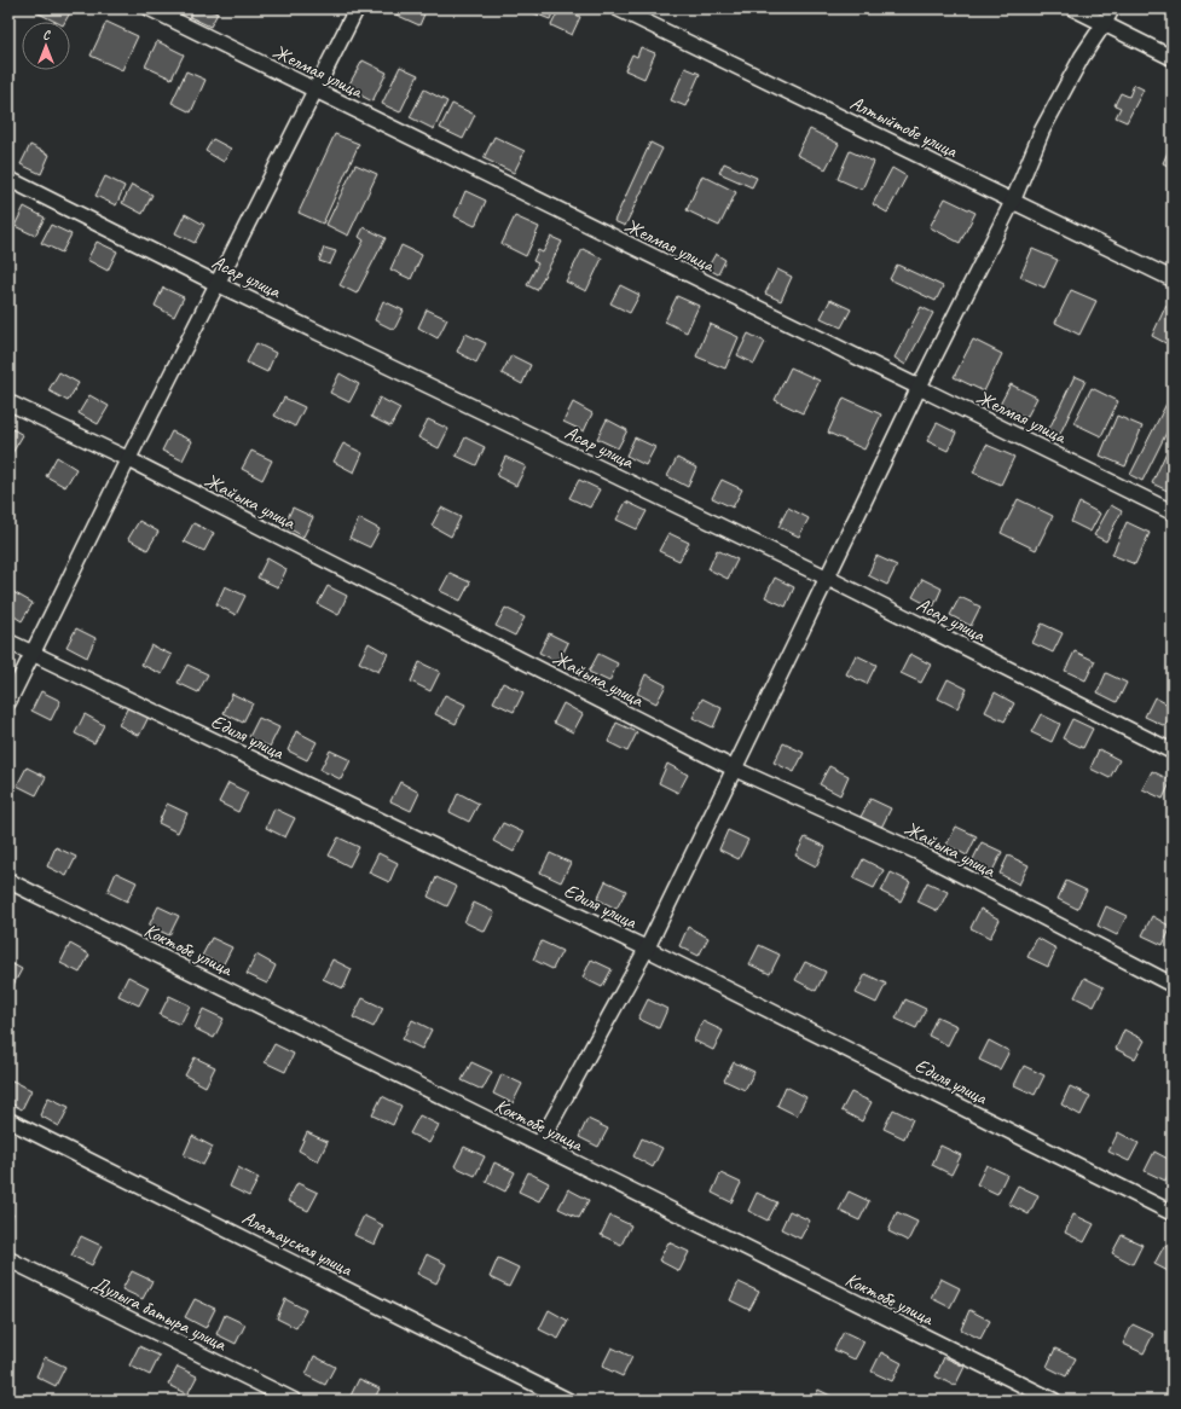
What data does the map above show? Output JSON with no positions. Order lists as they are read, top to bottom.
{
  "streets": {
    "street": [
      "Желмая улица",
      "Алтыйтобе улица",
      "Асар улица",
      "Жайыка улица",
      "Едиля улица",
      "Коктобе улица",
      "Алатауская улица",
      "Дулыга батыра улица"
    ]
  },
  "north": "top"
}
